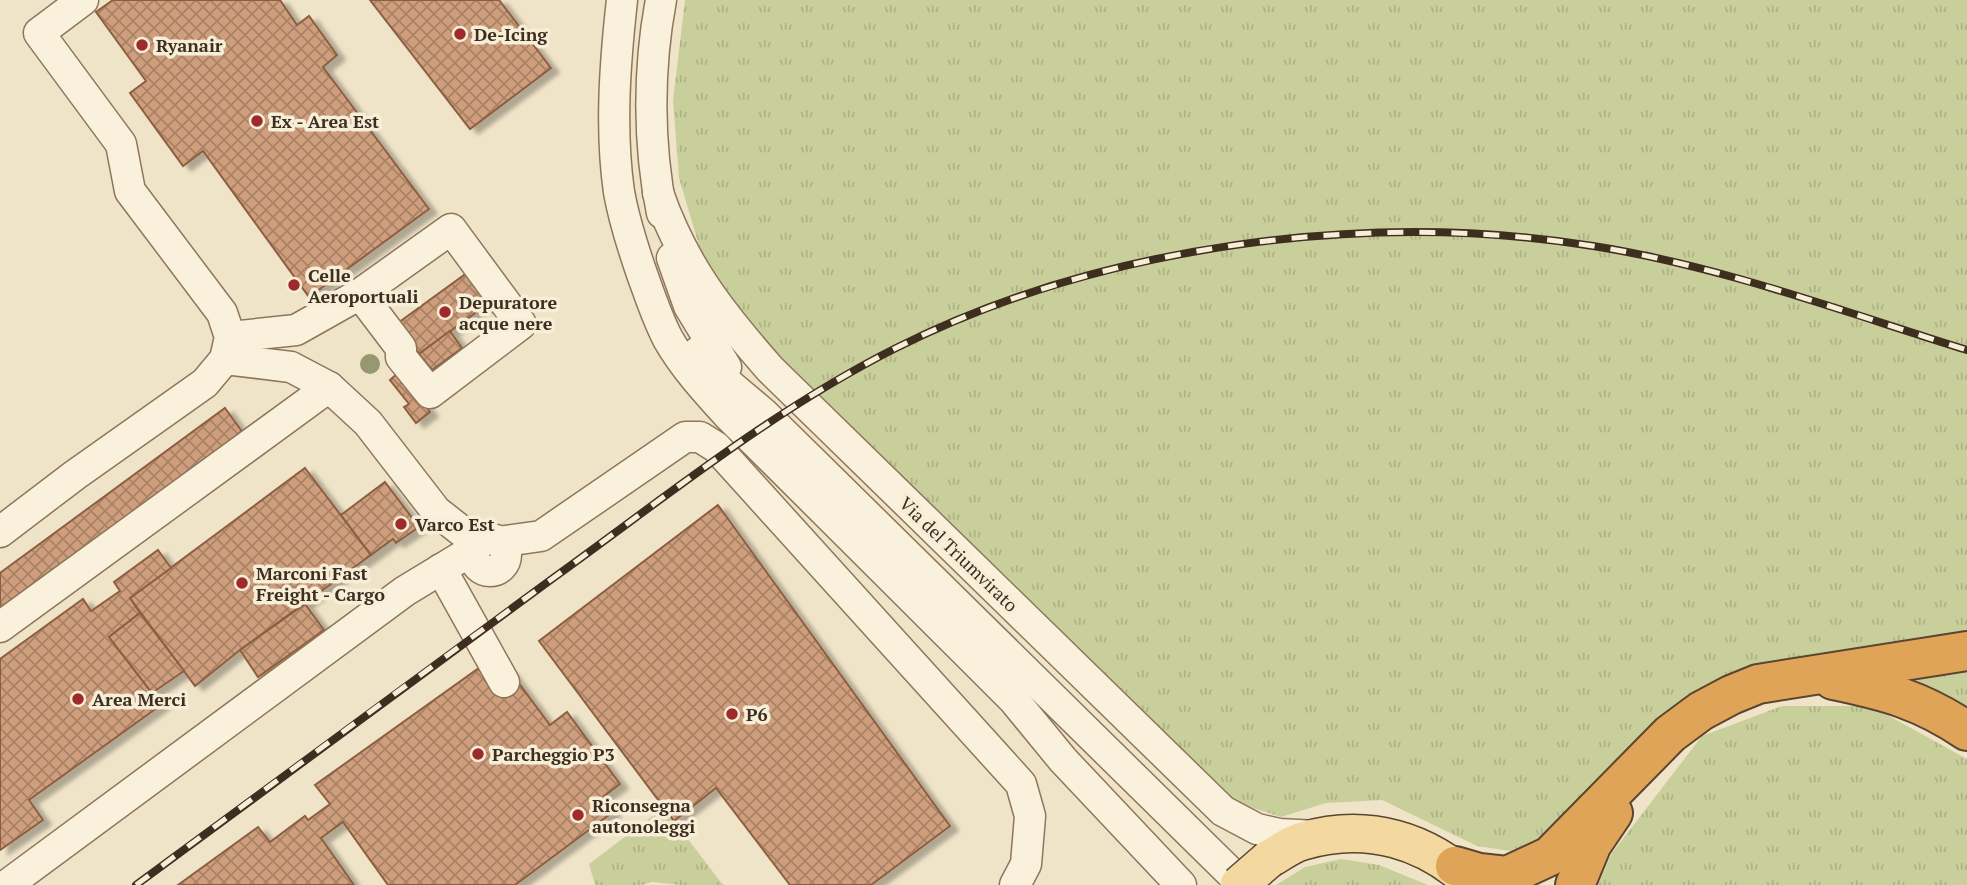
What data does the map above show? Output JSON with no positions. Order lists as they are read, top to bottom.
{
  "streets": {
    "main road": ["Via del Triumvirato"]
  },
  "places": [
    "De-Icing",
    "Ryanair",
    "Ex - Area Est",
    "Celle Aeroportuali",
    "Depuratore acque nere",
    "Varco Est",
    "Marconi Fast Freight - Cargo",
    "Area Merci",
    "P6",
    "Parcheggio P3",
    "Riconsegna autonoleggi"
  ]
}
